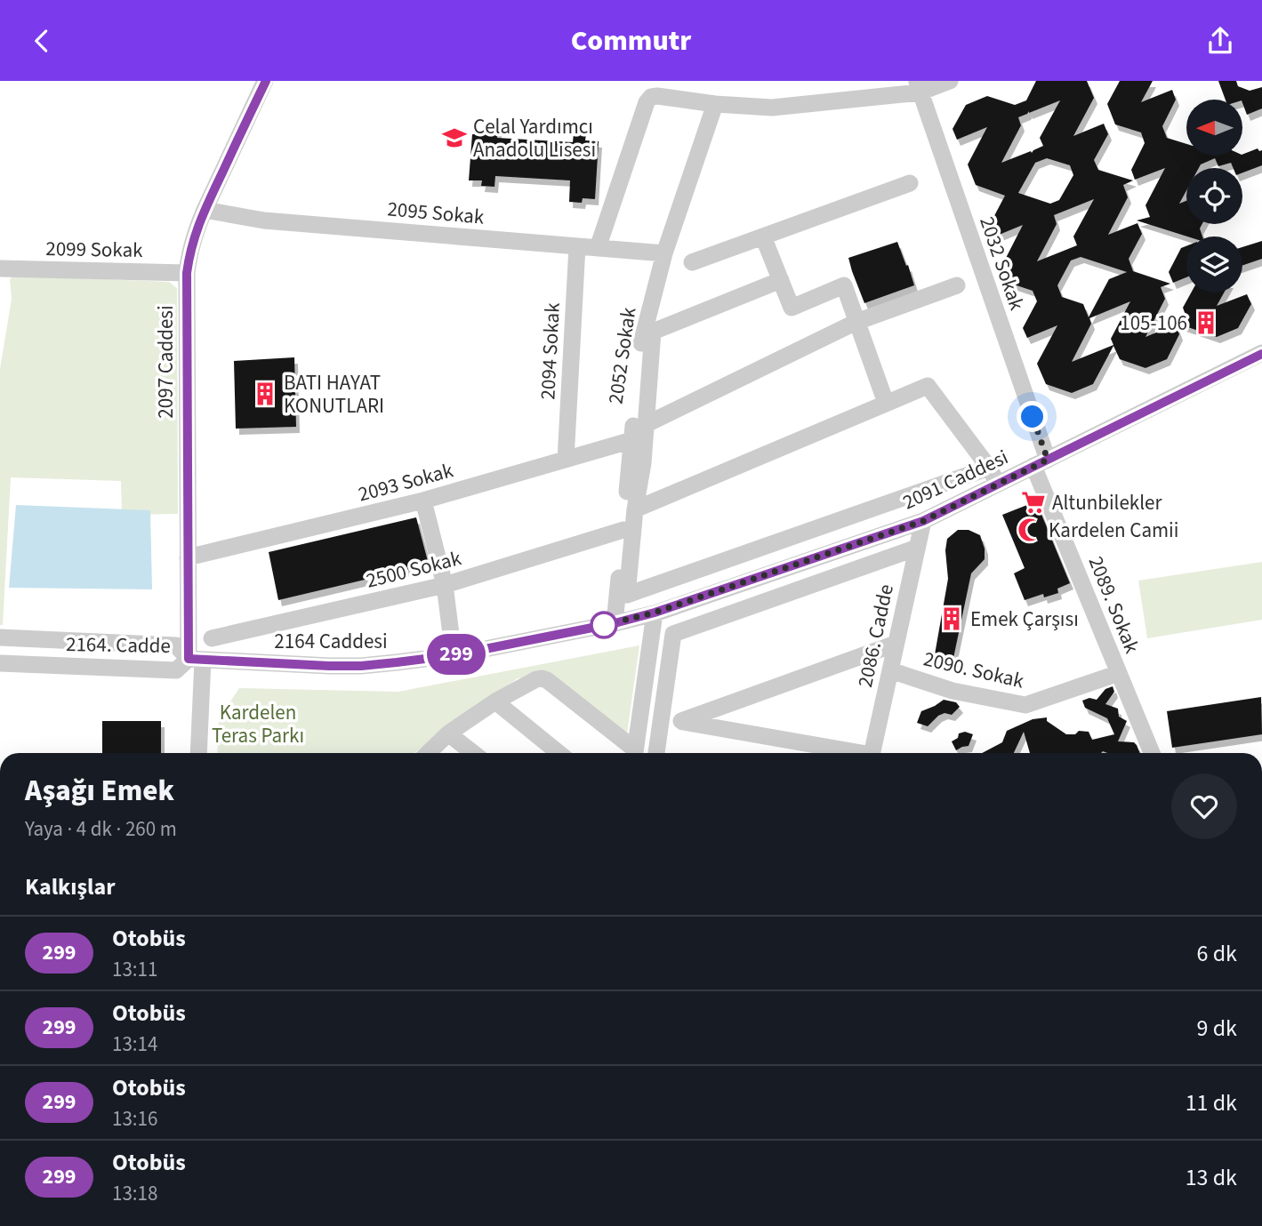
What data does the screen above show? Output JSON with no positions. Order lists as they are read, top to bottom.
{
  "streets": {
    "street": [
      "2095 Sokak",
      "2099 Sokak",
      "2032 Sokak",
      "2094 Sokak",
      "2052 Sokak",
      "2097 Caddesi",
      "2091 Caddesi",
      "2093 Sokak",
      "2500 Sokak",
      "2089. Sokak",
      "2086. Cadde",
      "2164 Caddesi",
      "2164. Cadde",
      "2090. Sokak"
    ]
  },
  "crossings": [
    ["2095 Sokak", "2094 Sokak"],
    ["2095 Sokak", "2052 Sokak"],
    ["2095 Sokak", "2097 Caddesi"],
    ["2099 Sokak", "2097 Caddesi"],
    ["2032 Sokak", "2091 Caddesi"],
    ["2032 Sokak", "2089. Sokak"],
    ["2094 Sokak", "2093 Sokak"],
    ["2052 Sokak", "2093 Sokak"],
    ["2052 Sokak", "2500 Sokak"],
    ["2052 Sokak", "2164 Caddesi"],
    ["2097 Caddesi", "2093 Sokak"],
    ["2097 Caddesi", "2164 Caddesi"],
    ["2097 Caddesi", "2164. Cadde"],
    ["2091 Caddesi", "2089. Sokak"],
    ["2091 Caddesi", "2086. Cadde"],
    ["2091 Caddesi", "2164 Caddesi"],
    ["2089. Sokak", "2090. Sokak"],
    ["2086. Cadde", "2090. Sokak"],
    ["2164 Caddesi", "2164. Cadde"]
  ],
  "parks": ["Kardelen Teras Parkı"],
  "places": {
    "school or university": ["Celal Yardımcı Anadolu Lisesi"],
    "building": ["105-106", "BATI HAYAT KONUTLARI", "Emek Çarşısı"],
    "supermarket": ["Altunbilekler"],
    "mosque": ["Kardelen Camii"]
  },
  "lines": ["bus line 299"],
  "north": "left",
  "page": {
    "header": "Commutr",
    "on_map": "299",
    "heading": [
      ["Aşağı Emek", "Yaya · 4 dk · 260 m"],
      "Kalkışlar"
    ],
    "list": [
      {
        "mark": "299",
        "name": "Otobüs",
        "note": "13:11",
        "value": "6 dk"
      },
      {
        "mark": "299",
        "name": "Otobüs",
        "note": "13:14",
        "value": "9 dk"
      },
      {
        "mark": "299",
        "name": "Otobüs",
        "note": "13:16",
        "value": "11 dk"
      },
      {
        "mark": "299",
        "name": "Otobüs",
        "note": "13:18",
        "value": "13 dk"
      }
    ]
  }
}
